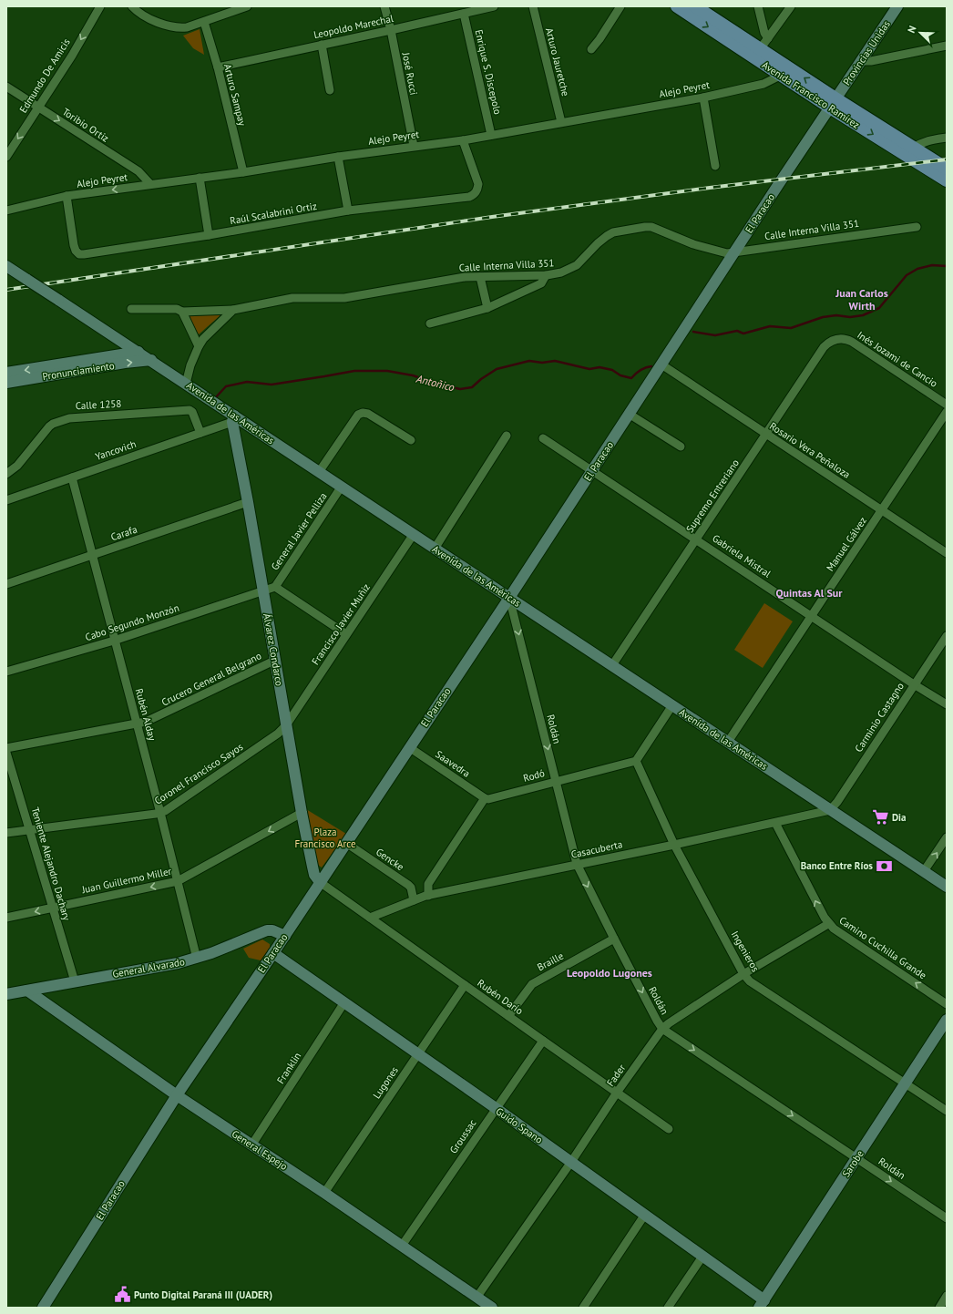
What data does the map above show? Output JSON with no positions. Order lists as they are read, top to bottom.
{
  "streets": {
    "main road": [
      "Provincias Unidas",
      "Avenida Francisco Ramírez",
      "El Paracao",
      "Pronunciamiento",
      "Avenida de las Américas",
      "Álvarez Condarco",
      "General Alvarado",
      "Guido Spano",
      "General Espejo",
      "Sarobe"
    ],
    "street": [
      "Leopoldo Marechal",
      "Arturo Jauretche",
      "Enrique S. Discepolo",
      "José Rucci",
      "Edmundo De Amicis",
      "Alejo Peyret",
      "Arturo Sampay",
      "Toribio Ortiz",
      "Raúl Scalabrini Ortiz",
      "Calle Interna Villa 351",
      "Inés Jozami de Cancio",
      "Calle 1258",
      "Yancovich",
      "Rosario Vera Peñaloza",
      "Supremo Entreriano",
      "General Javier Pelliza",
      "Carafa",
      "Manuel Gálvez",
      "Gabriela Mistral",
      "Cabo Segundo Monzón",
      "Francisco Javier Muñiz",
      "Crucero General Belgrano",
      "Rubén Alday",
      "Carminio Castagno",
      "Roldán",
      "Saavedra",
      "Coronel Francisco Sayos",
      "Rodó",
      "Casacuberta",
      "Gencke",
      "Teniente Alejandro Dachary",
      "Juan Guillermo Miller",
      "Camino Cuchilla Grande",
      "Ingenieros",
      "Braille",
      "Rubén Darío",
      "Franklin",
      "Fader",
      "Lugones",
      "Groussac"
    ]
  },
  "crossings": [
    ["Leopoldo Marechal", "Enrique S. Discepolo"],
    ["Leopoldo Marechal", "José Rucci"],
    ["Leopoldo Marechal", "Arturo Sampay"],
    ["Provincias Unidas", "Avenida Francisco Ramírez"],
    ["Provincias Unidas", "El Paracao"],
    ["Arturo Jauretche", "Alejo Peyret"],
    ["Enrique S. Discepolo", "Alejo Peyret"],
    ["José Rucci", "Alejo Peyret"],
    ["Edmundo De Amicis", "Toribio Ortiz"],
    ["Alejo Peyret", "Arturo Sampay"],
    ["Alejo Peyret", "Avenida Francisco Ramírez"],
    ["Alejo Peyret", "Toribio Ortiz"],
    ["Alejo Peyret", "Raúl Scalabrini Ortiz"],
    ["Avenida Francisco Ramírez", "El Paracao"],
    ["El Paracao", "Calle Interna Villa 351"],
    ["El Paracao", "Avenida de las Américas"],
    ["El Paracao", "Rosario Vera Peñaloza"],
    ["El Paracao", "Gabriela Mistral"],
    ["El Paracao", "Álvarez Condarco"],
    ["El Paracao", "Roldán"],
    ["El Paracao", "Saavedra"],
    ["El Paracao", "Gencke"],
    ["El Paracao", "General Alvarado"],
    ["El Paracao", "Rubén Darío"],
    ["El Paracao", "Guido Spano"],
    ["El Paracao", "General Espejo"],
    ["Inés Jozami de Cancio", "Supremo Entreriano"],
    ["Pronunciamiento", "Avenida de las Américas"],
    ["Calle 1258", "Yancovich"],
    ["Avenida de las Américas", "Yancovich"],
    ["Avenida de las Américas", "Supremo Entreriano"],
    ["Avenida de las Américas", "General Javier Pelliza"],
    ["Avenida de las Américas", "Manuel Gálvez"],
    ["Avenida de las Américas", "Francisco Javier Muñiz"],
    ["Avenida de las Américas", "Álvarez Condarco"],
    ["Avenida de las Américas", "Carminio Castagno"],
    ["Avenida de las Américas", "Roldán"],
    ["Avenida de las Américas", "Casacuberta"],
    ["Yancovich", "Álvarez Condarco"],
    ["Yancovich", "Rubén Alday"],
    ["Rosario Vera Peñaloza", "Supremo Entreriano"],
    ["Rosario Vera Peñaloza", "Manuel Gálvez"],
    ["Supremo Entreriano", "Gabriela Mistral"],
    ["General Javier Pelliza", "Cabo Segundo Monzón"],
    ["Carafa", "Álvarez Condarco"],
    ["Carafa", "Rubén Alday"],
    ["Manuel Gálvez", "Gabriela Mistral"],
    ["Gabriela Mistral", "Carminio Castagno"],
    ["Cabo Segundo Monzón", "Álvarez Condarco"],
    ["Cabo Segundo Monzón", "Rubén Alday"],
    ["Francisco Javier Muñiz", "Álvarez Condarco"],
    ["Francisco Javier Muñiz", "Coronel Francisco Sayos"],
    ["Álvarez Condarco", "Crucero General Belgrano"],
    ["Álvarez Condarco", "Coronel Francisco Sayos"],
    ["Álvarez Condarco", "Juan Guillermo Miller"],
    ["Álvarez Condarco", "Rubén Darío"],
    ["Crucero General Belgrano", "Rubén Alday"],
    ["Rubén Alday", "Coronel Francisco Sayos"],
    ["Rubén Alday", "Juan Guillermo Miller"],
    ["Rubén Alday", "General Alvarado"],
    ["Carminio Castagno", "Casacuberta"],
    ["Roldán", "Rodó"],
    ["Roldán", "Casacuberta"],
    ["Roldán", "Braille"],
    ["Roldán", "Fader"],
    ["Roldán", "Sarobe"],
    ["Saavedra", "Rodó"],
    ["Coronel Francisco Sayos", "Teniente Alejandro Dachary"],
    ["Rodó", "Ingenieros"],
    ["Casacuberta", "Gencke"],
    ["Casacuberta", "Camino Cuchilla Grande"],
    ["Casacuberta", "Ingenieros"],
    ["Casacuberta", "Rubén Darío"],
    ["Teniente Alejandro Dachary", "Juan Guillermo Miller"],
    ["Teniente Alejandro Dachary", "General Alvarado"],
    ["Camino Cuchilla Grande", "Fader"],
    ["Ingenieros", "Fader"],
    ["Ingenieros", "Sarobe"],
    ["Braille", "Rubén Darío"],
    ["General Alvarado", "General Espejo"],
    ["Rubén Darío", "Fader"],
    ["Rubén Darío", "Lugones"],
    ["Rubén Darío", "Groussac"],
    ["Franklin", "Guido Spano"],
    ["Franklin", "General Espejo"],
    ["Fader", "Guido Spano"],
    ["Fader", "General Espejo"],
    ["Lugones", "Guido Spano"],
    ["Lugones", "General Espejo"],
    ["Guido Spano", "Groussac"],
    ["Guido Spano", "Sarobe"],
    ["Groussac", "General Espejo"]
  ],
  "one_way": [
    "Edmundo De Amicis",
    "Toribio Ortiz",
    "Roldán",
    "Juan Guillermo Miller",
    "Camino Cuchilla Grande"
  ],
  "districts": ["Juan Carlos Wirth", "Quintas Al Sur", "Leopoldo Lugones"],
  "water": ["Antoñico"],
  "parks": ["Plaza Francisco Arce"],
  "places": {
    "supermarket": ["Dia"],
    "bank": ["Banco Entre Ríos"],
    "public building": ["Punto Digital Paraná III (UADER)"]
  },
  "north": "top left"
}
